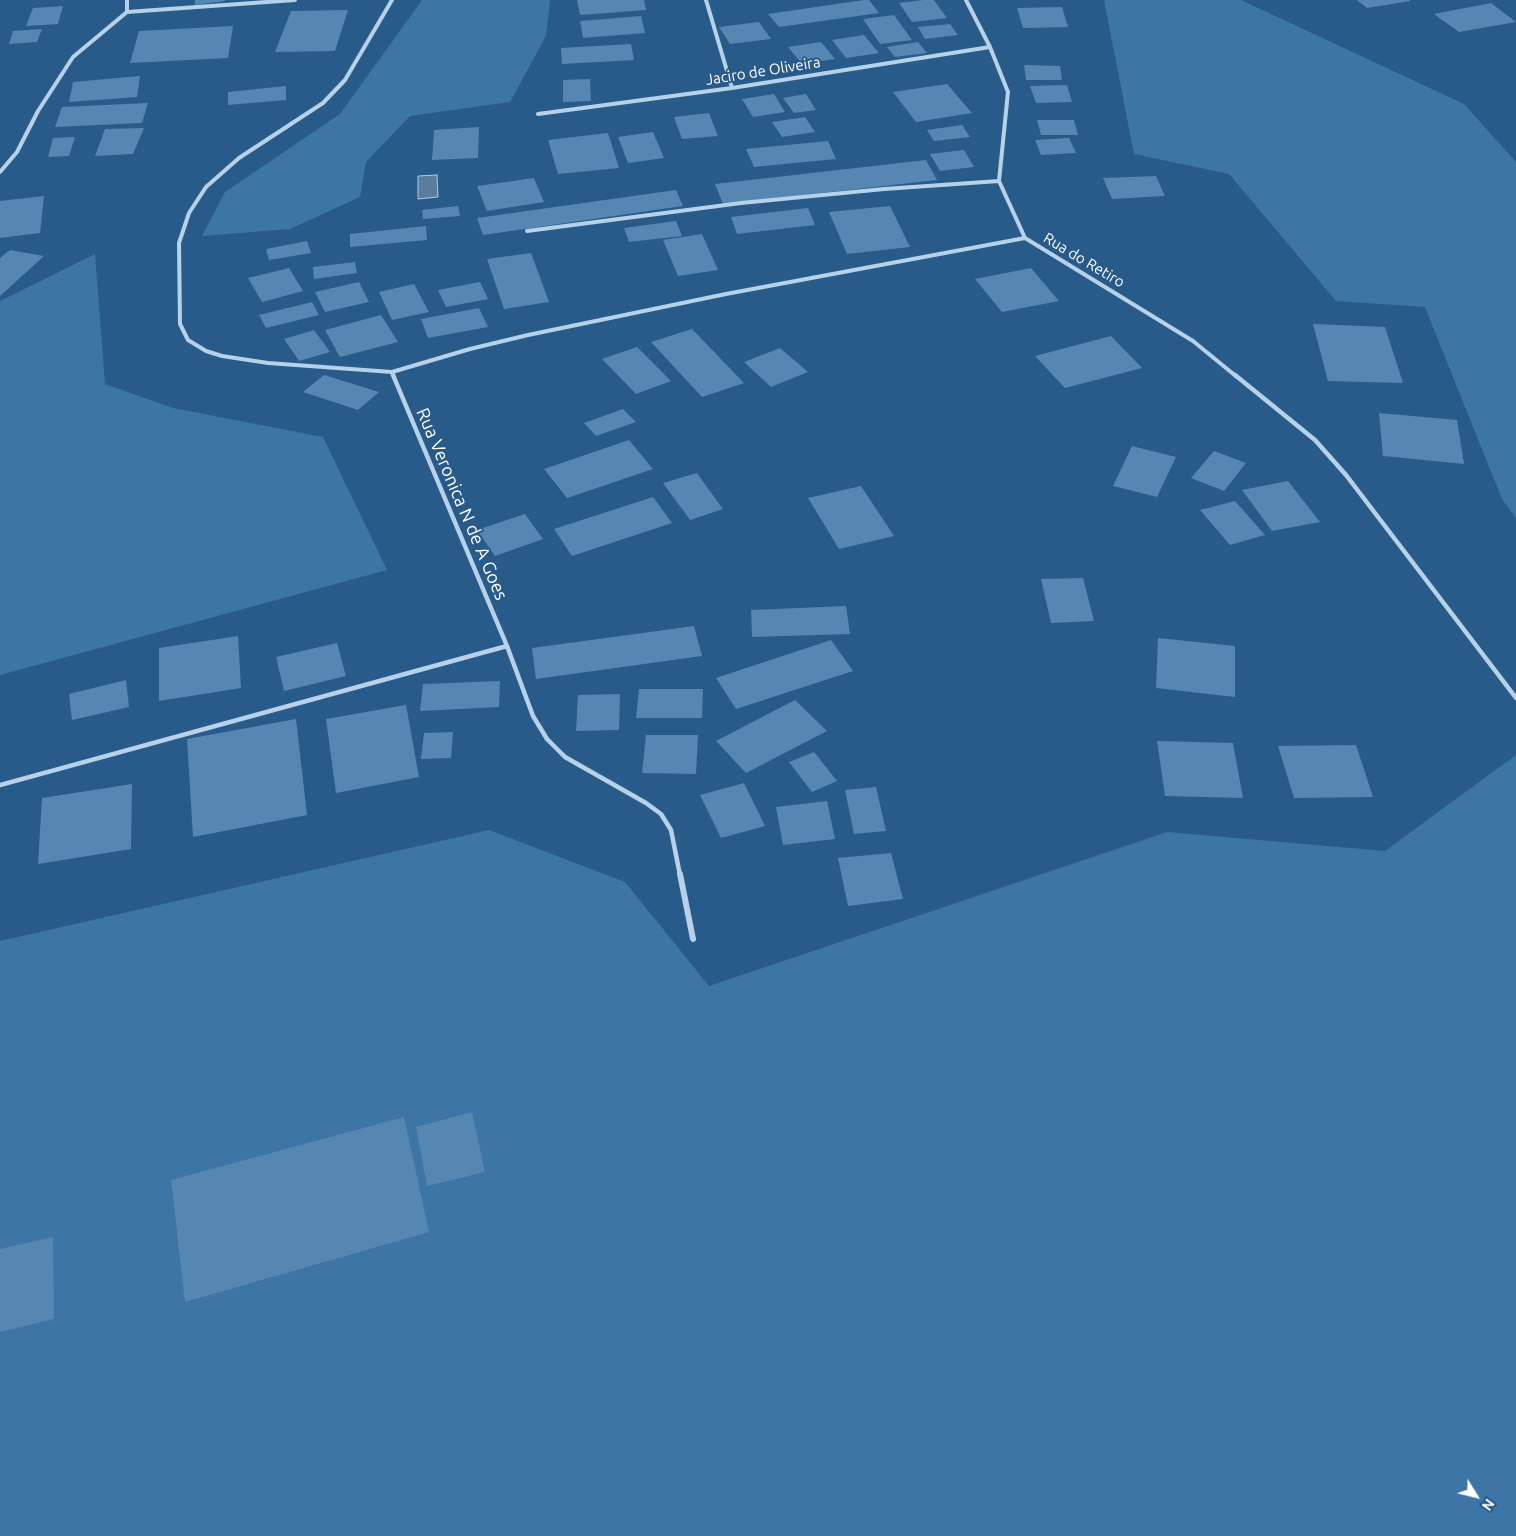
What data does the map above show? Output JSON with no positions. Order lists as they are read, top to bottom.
{
  "streets": {
    "street": ["Jaciro de Oliveira", "Rua do Retiro", "Rua Veronica N de A Goes"]
  },
  "north": "bottom right"
}
